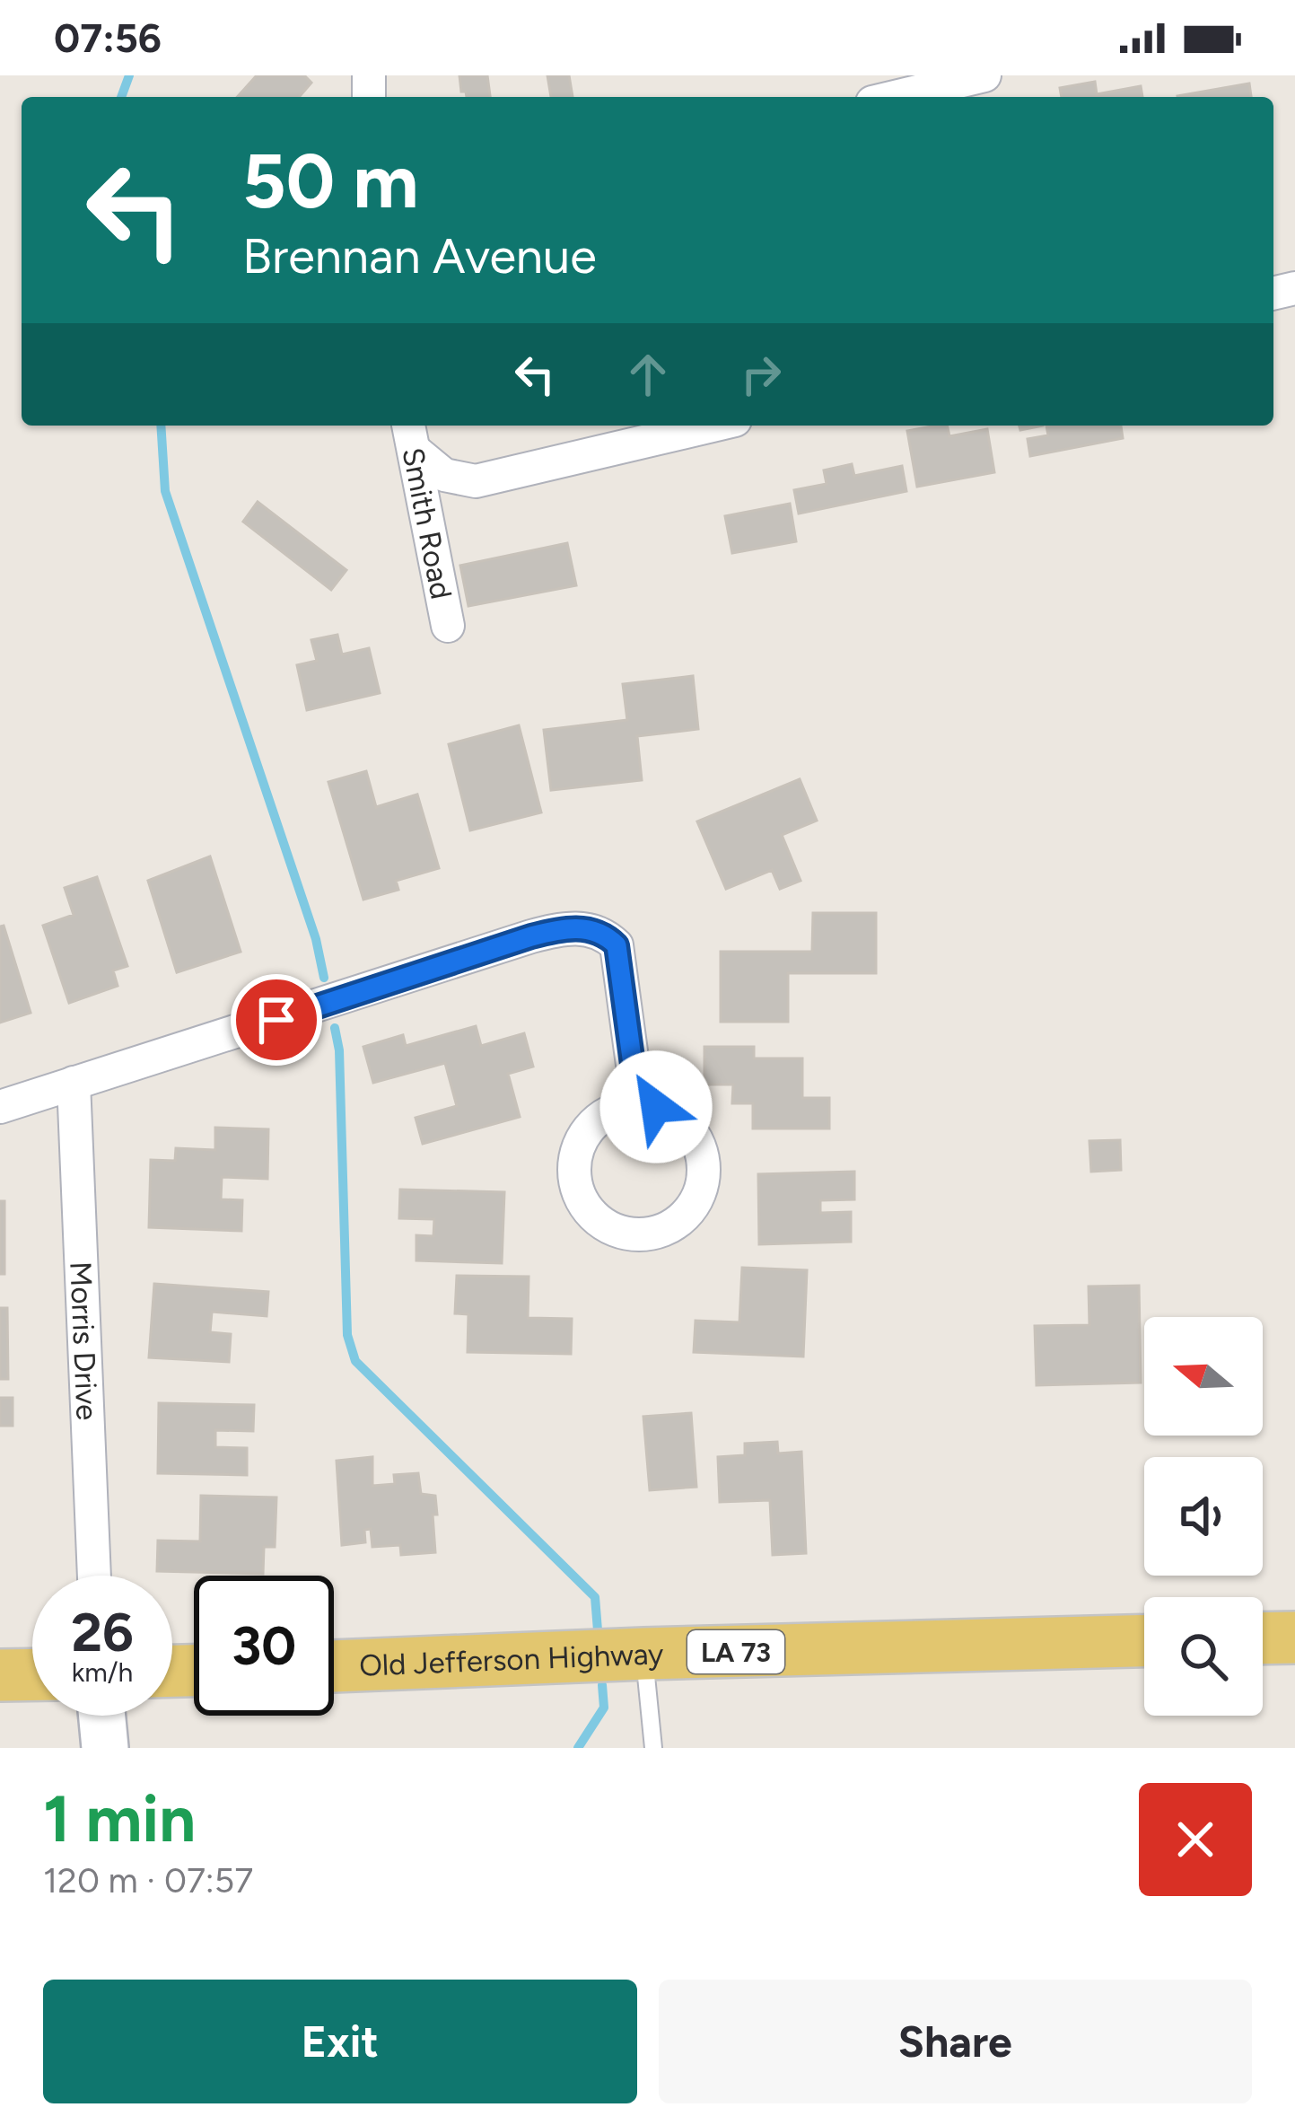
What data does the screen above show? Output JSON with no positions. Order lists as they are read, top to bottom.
{
  "streets": {
    "main road": ["LA 73", "Old Jefferson Highway"],
    "street": ["Smith Road", "Morris Drive"]
  },
  "north": "left",
  "page": {
    "status": "07:56",
    "turn": ["50 m", "Brennan Avenue"],
    "speed": "26 km/h",
    "limit": "30",
    "heading": ["1 min", "120 m · 07:57"],
    "buttons": ["Exit", "Share"]
  }
}
